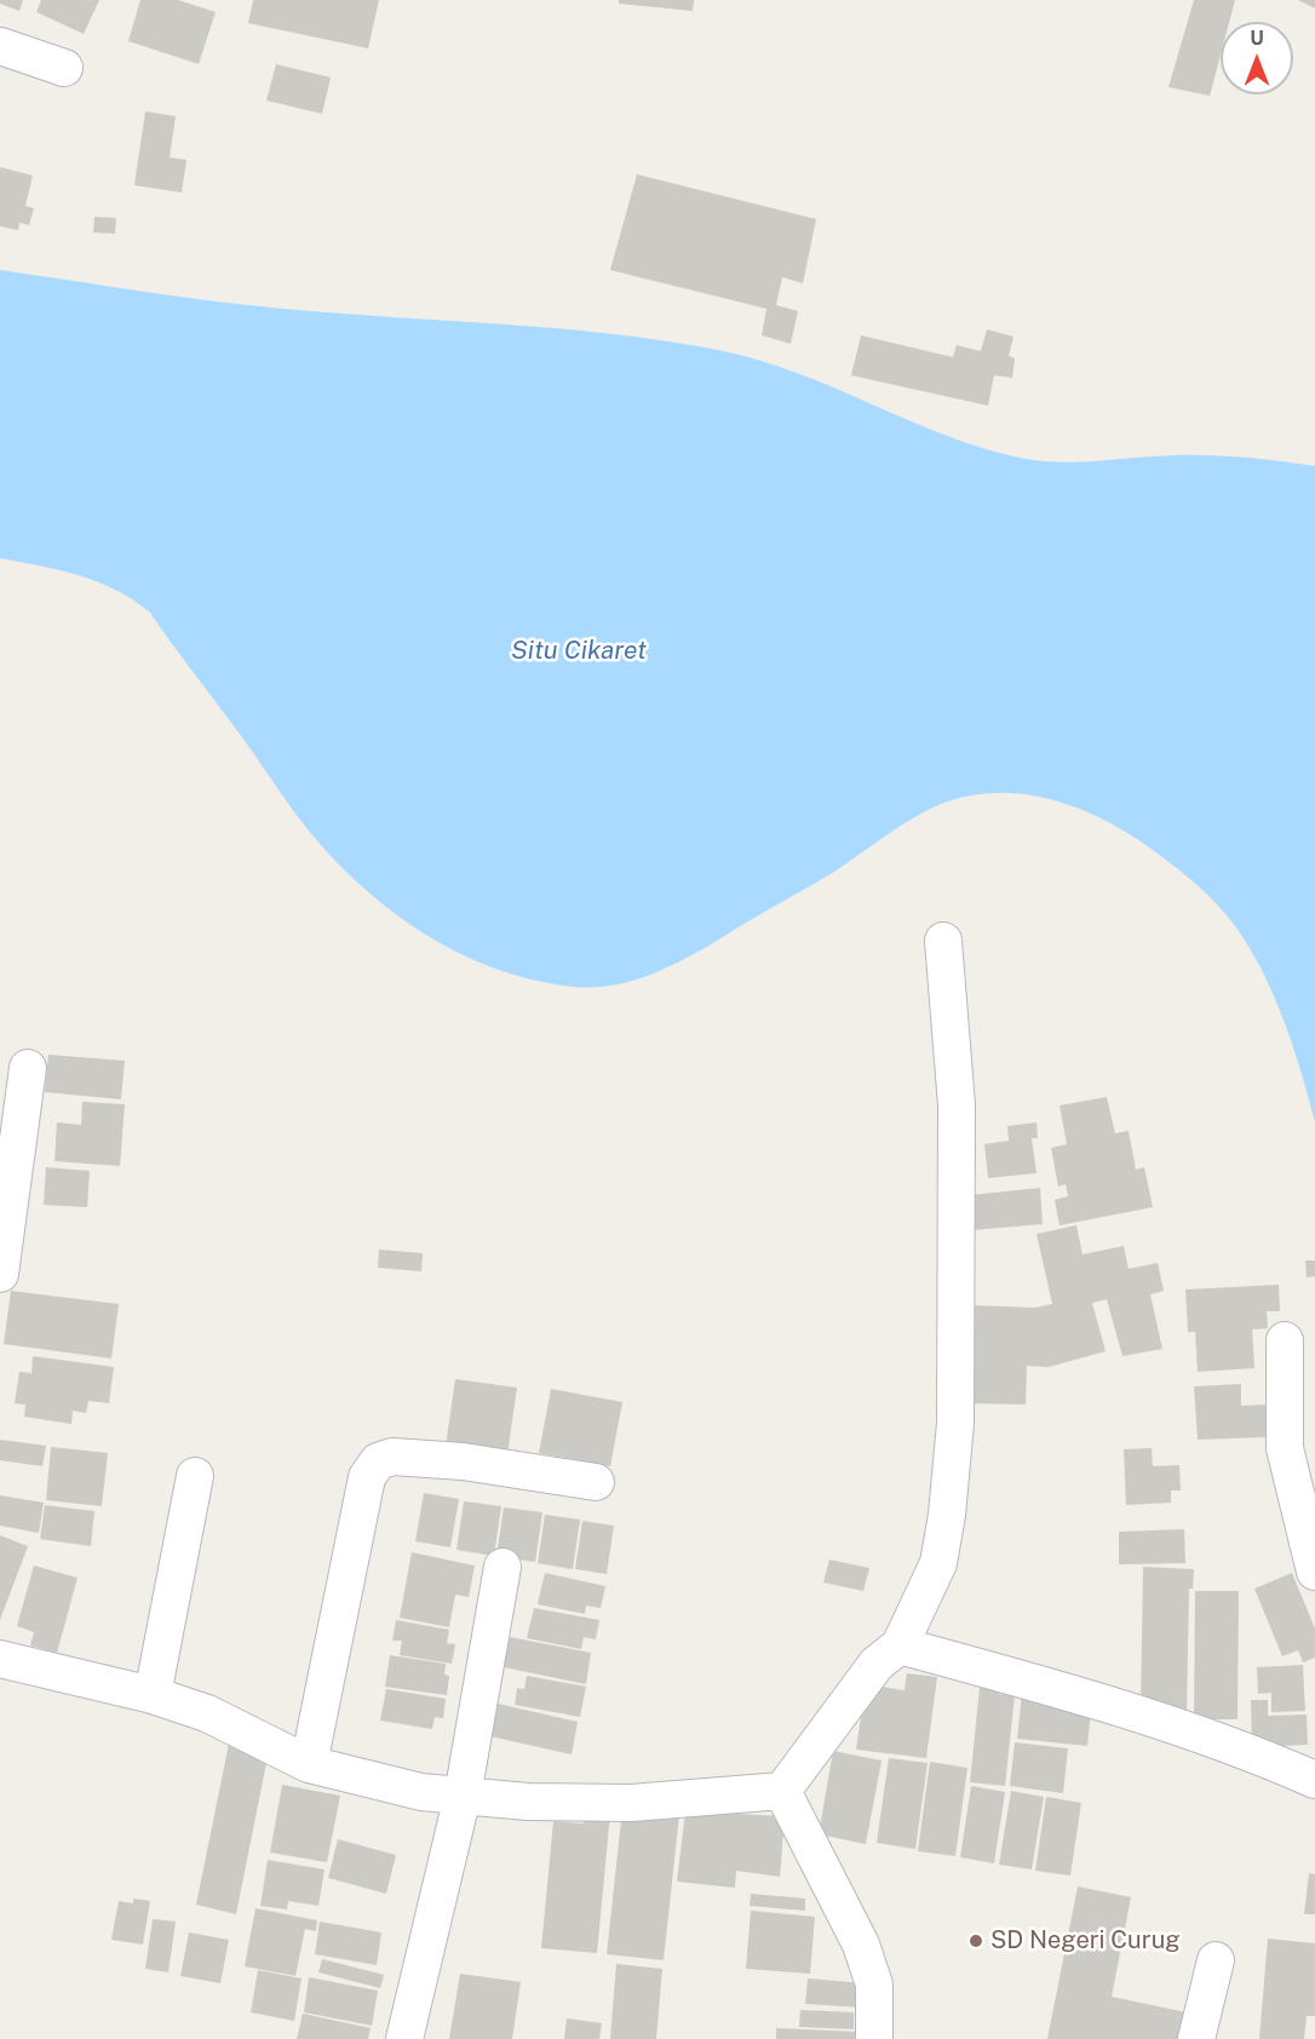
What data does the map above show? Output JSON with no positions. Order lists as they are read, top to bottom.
{
  "water": ["Situ Cikaret"],
  "places": ["SD Negeri Curug"],
  "north": "top"
}
